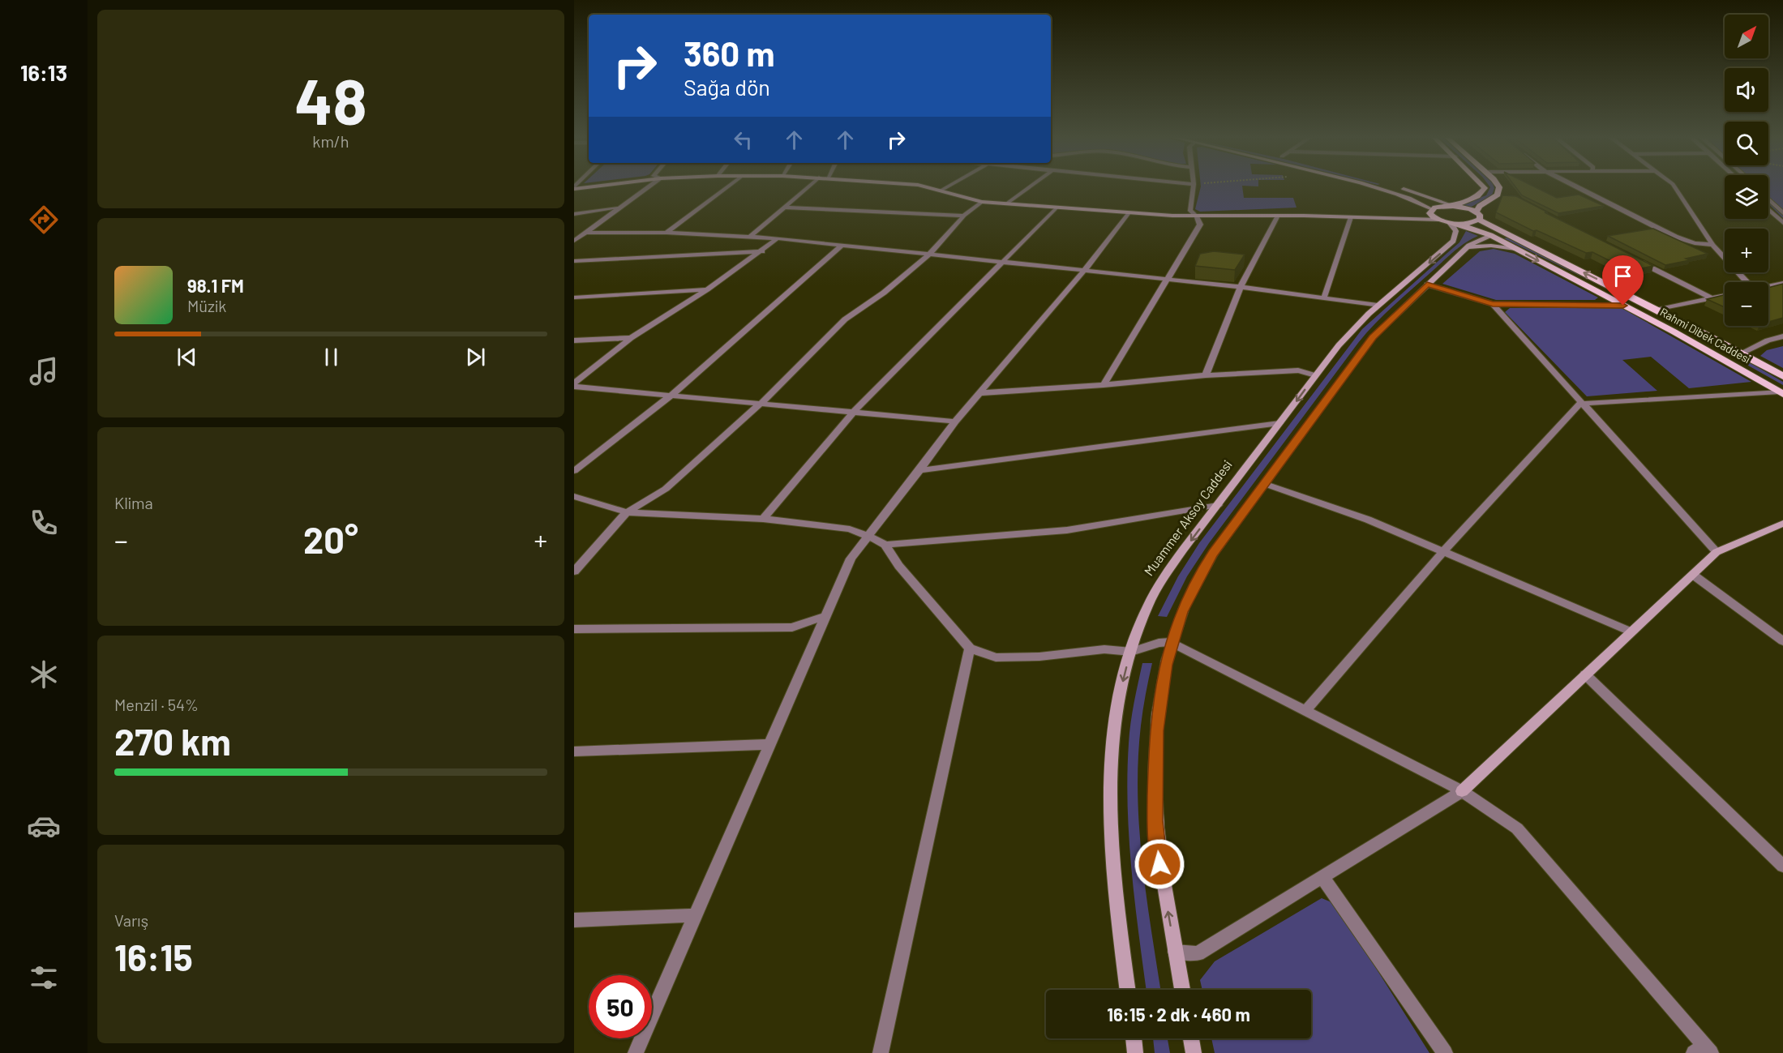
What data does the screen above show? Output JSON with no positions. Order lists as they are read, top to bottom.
{
  "streets": {
    "main road": ["Rahmi Dibek Caddesi", "Muammer Aksoy Caddesi"]
  },
  "crossings": [
    ["Rahmi Dibek Caddesi", "Muammer Aksoy Caddesi"]
  ],
  "north": "top right",
  "page": {
    "tabs": "16:13",
    "tile": [
      ["48", "km/h"],
      "Klima",
      ["Menzil · 54%", "270 km"],
      ["Varış", "16:15"]
    ],
    "map_buttons": ["+", "−"],
    "turn": ["360 m", "Sağa dön"],
    "song": ["98.1 FM", "Müzik"],
    "heat": ["−", "20°", "+"],
    "limit": "50",
    "trip": "16:15 · 2 dk · 460 m"
  }
}
